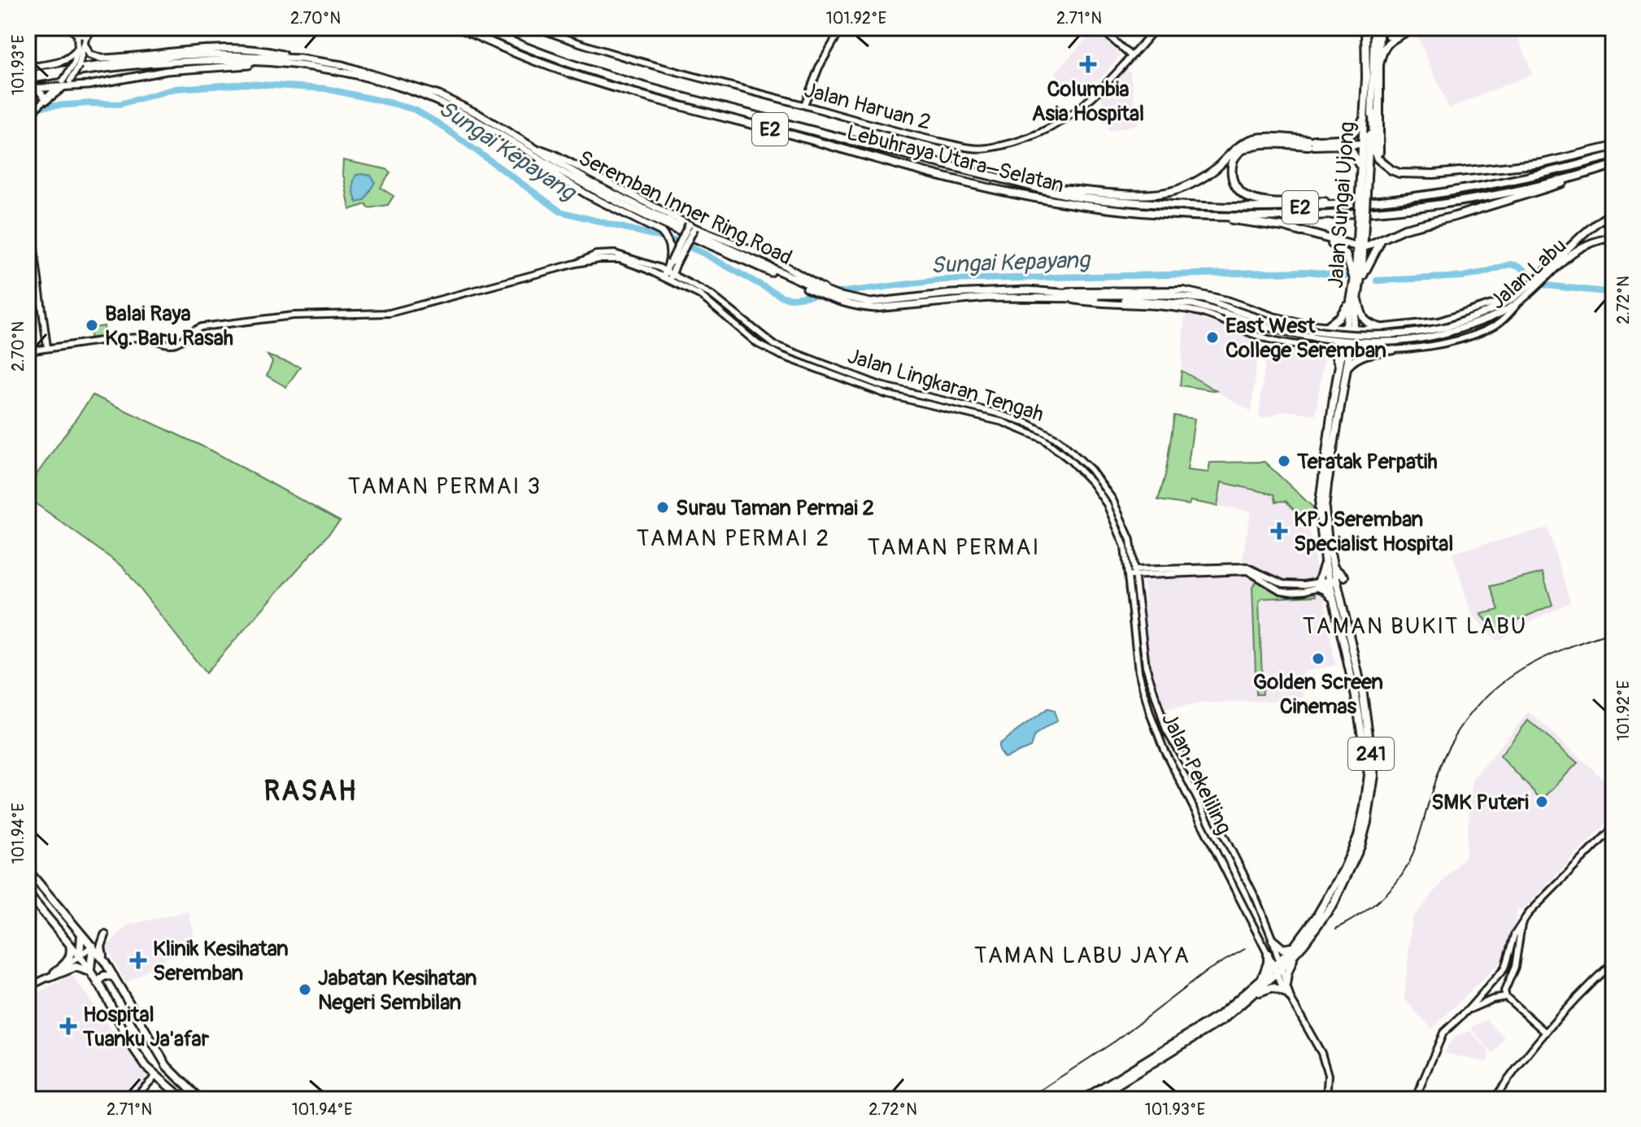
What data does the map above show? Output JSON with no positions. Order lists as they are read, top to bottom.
{
  "streets": {
    "highway": [
      "E2",
      "Lebuhraya Utara–Selatan",
      "Jalan Sungai Ujong",
      "241"
    ],
    "main road": ["Seremban Inner Ring Road", "Jalan Labu"],
    "street": ["Jalan Haruan 2", "Jalan Lingkaran Tengah", "Jalan Pekeliling"]
  },
  "crossings": [
    ["Jalan Sungai Ujong", "Seremban Inner Ring Road"],
    ["Jalan Sungai Ujong", "Jalan Labu"],
    ["Jalan Sungai Ujong", "Jalan Pekeliling"],
    ["Seremban Inner Ring Road", "Jalan Labu"],
    ["Jalan Lingkaran Tengah", "Jalan Pekeliling"]
  ],
  "districts": [
    "TAMAN PERMAI 3",
    "TAMAN PERMAI 2",
    "TAMAN PERMAI",
    "TAMAN BUKIT LABU",
    "RASAH",
    "TAMAN LABU JAYA"
  ],
  "water": ["Sungai Kepayang"],
  "places": {
    "health": [
      "Columbia Asia Hospital",
      "KPJ Seremban Specialist Hospital",
      "Klinik Kesihatan Seremban",
      "Hospital Tuanku Ja'afar"
    ],
    "other": [
      "Balai Raya Kg. Baru Rasah",
      "East West College Seremban",
      "Teratak Perpatih",
      "Surau Taman Permai 2",
      "Golden Screen Cinemas",
      "SMK Puteri",
      "Jabatan Kesihatan Negeri Sembilan"
    ]
  },
  "coordinates": [
    "2.70°N",
    "101.92°E",
    "2.71°N",
    "101.93°E",
    "2.72°N",
    "101.94°E"
  ]
}
